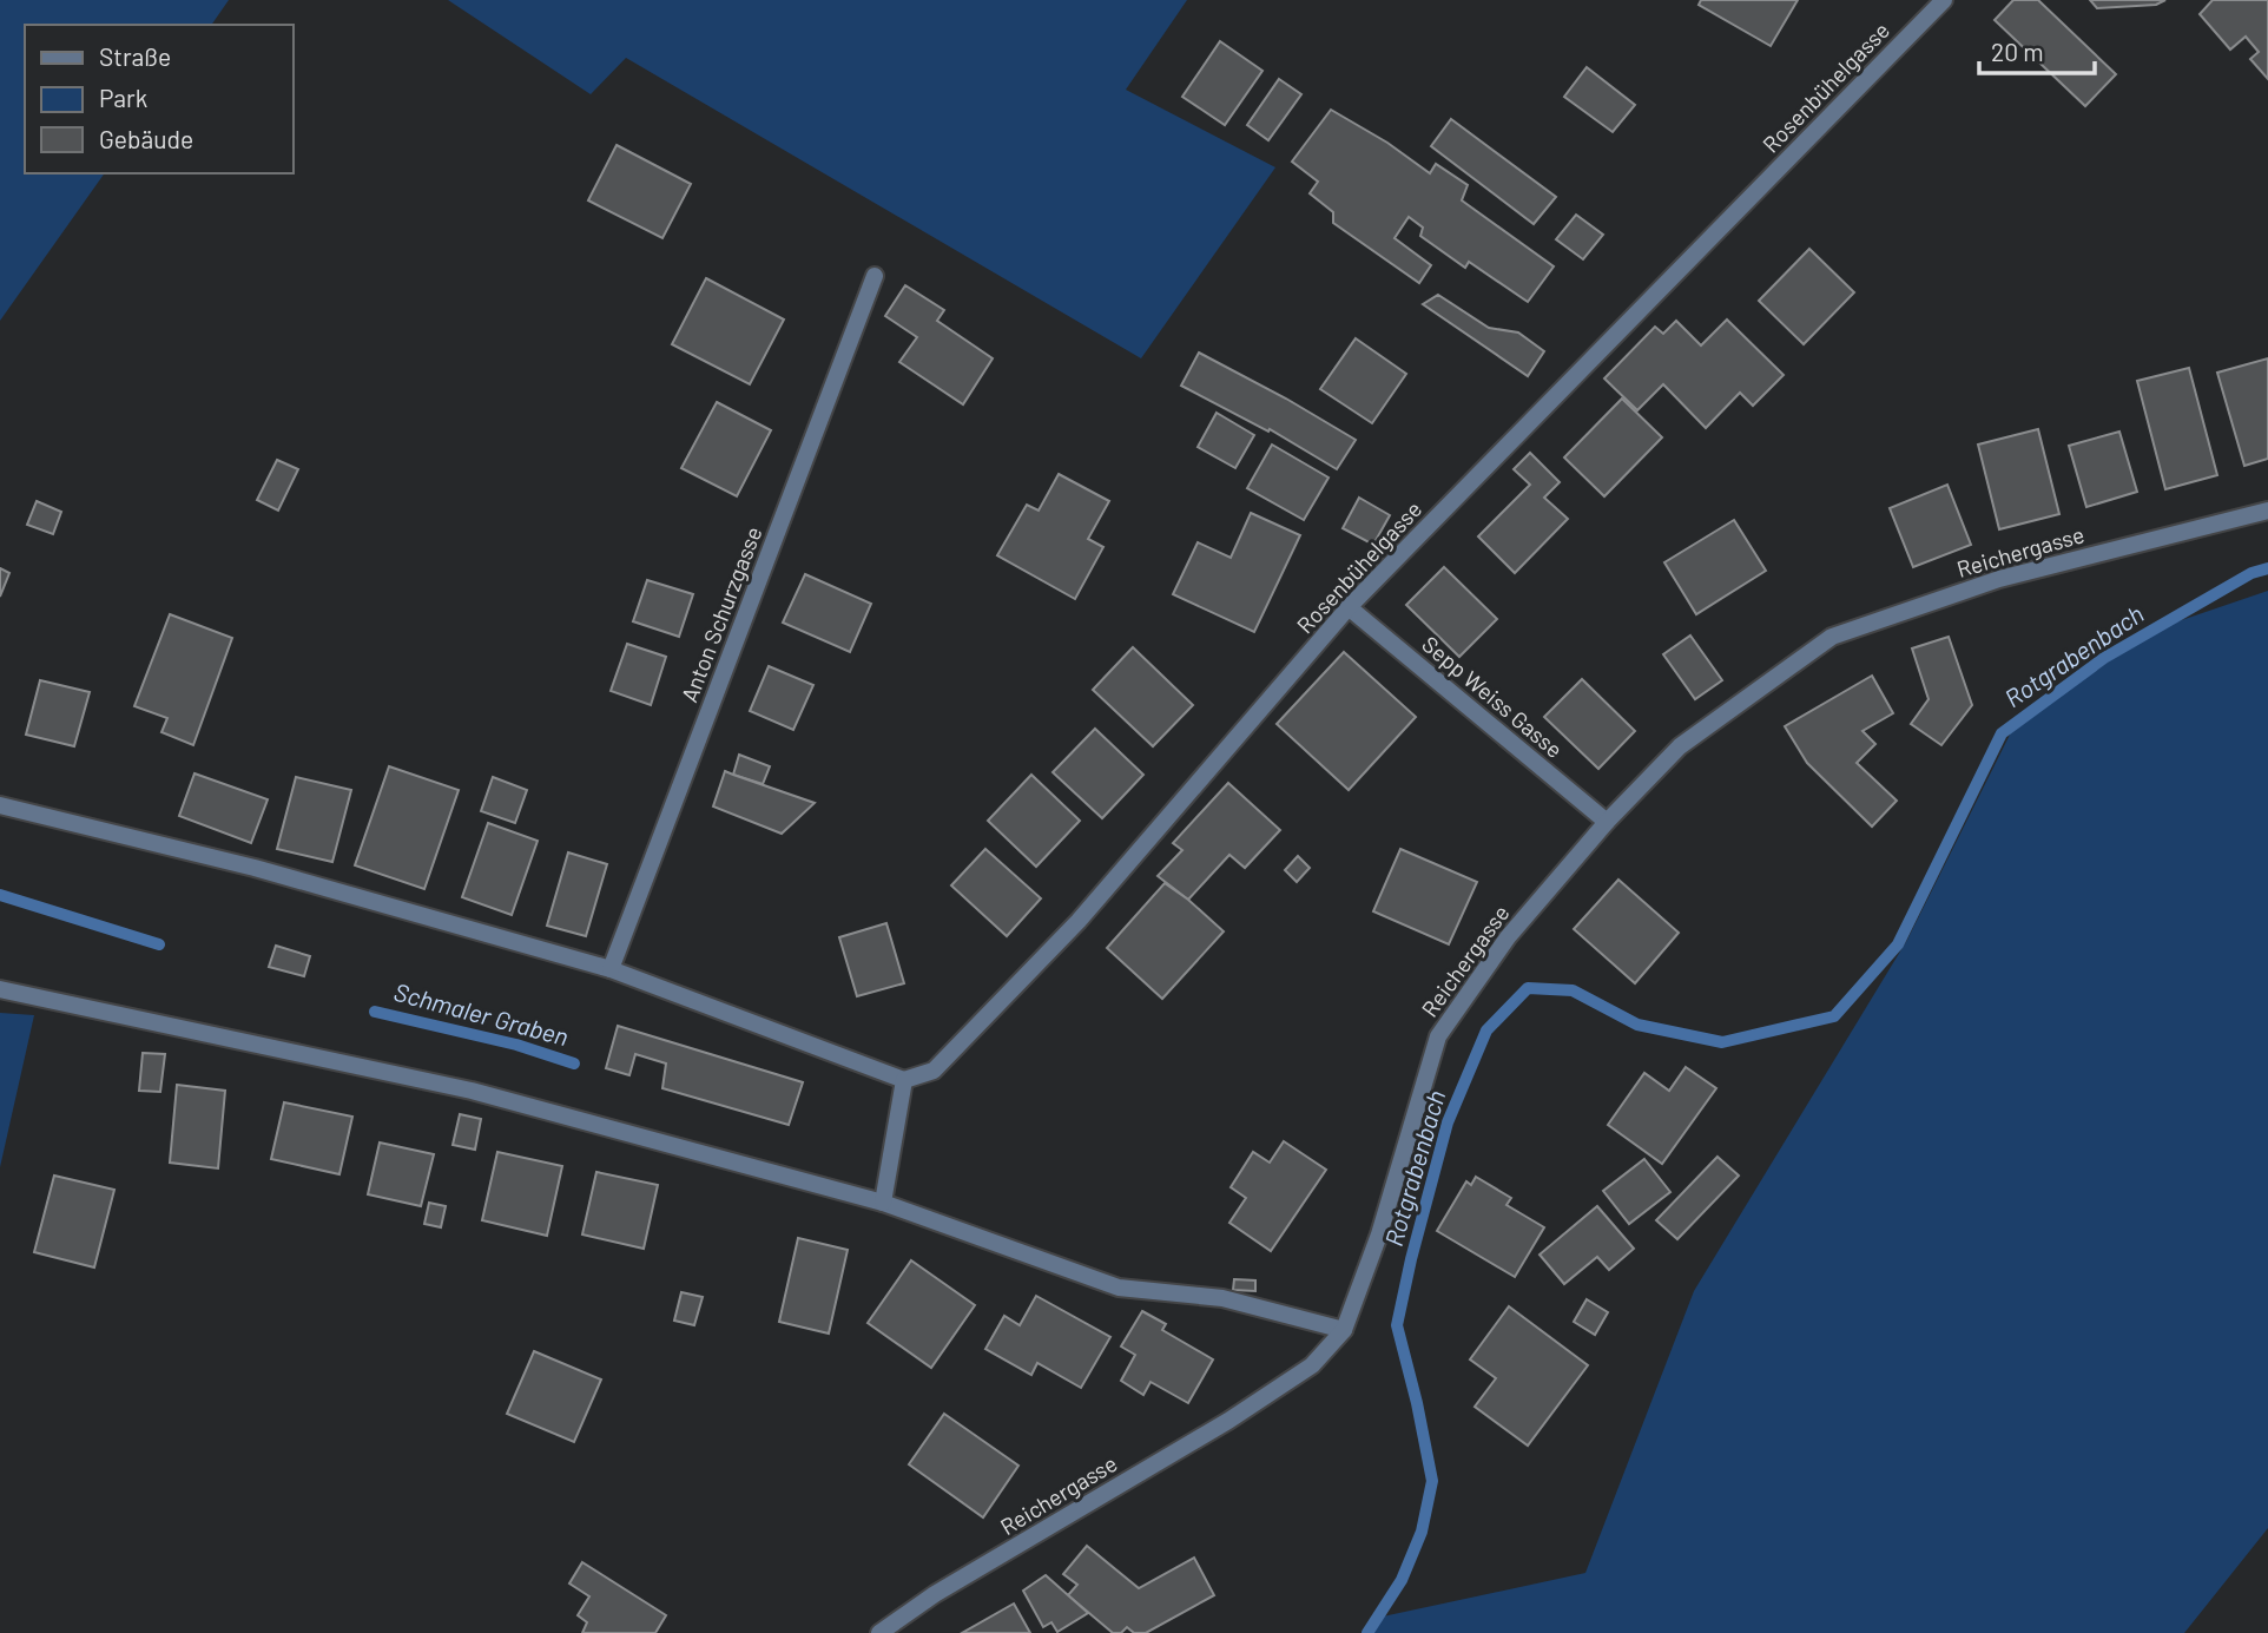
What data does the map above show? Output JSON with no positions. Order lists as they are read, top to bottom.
{
  "streets": {
    "street": [
      "Rosenbühelgasse",
      "Reichergasse",
      "Anton Schurzgasse",
      "Sepp Weiss Gasse"
    ]
  },
  "crossings": [
    ["Rosenbühelgasse", "Sepp Weiss Gasse"],
    ["Reichergasse", "Sepp Weiss Gasse"]
  ],
  "water": ["Rotgrabenbach", "Schmaler Graben"],
  "legend": ["Straße", "Park", "Gebäude"],
  "scale_bar": "20 m"
}
